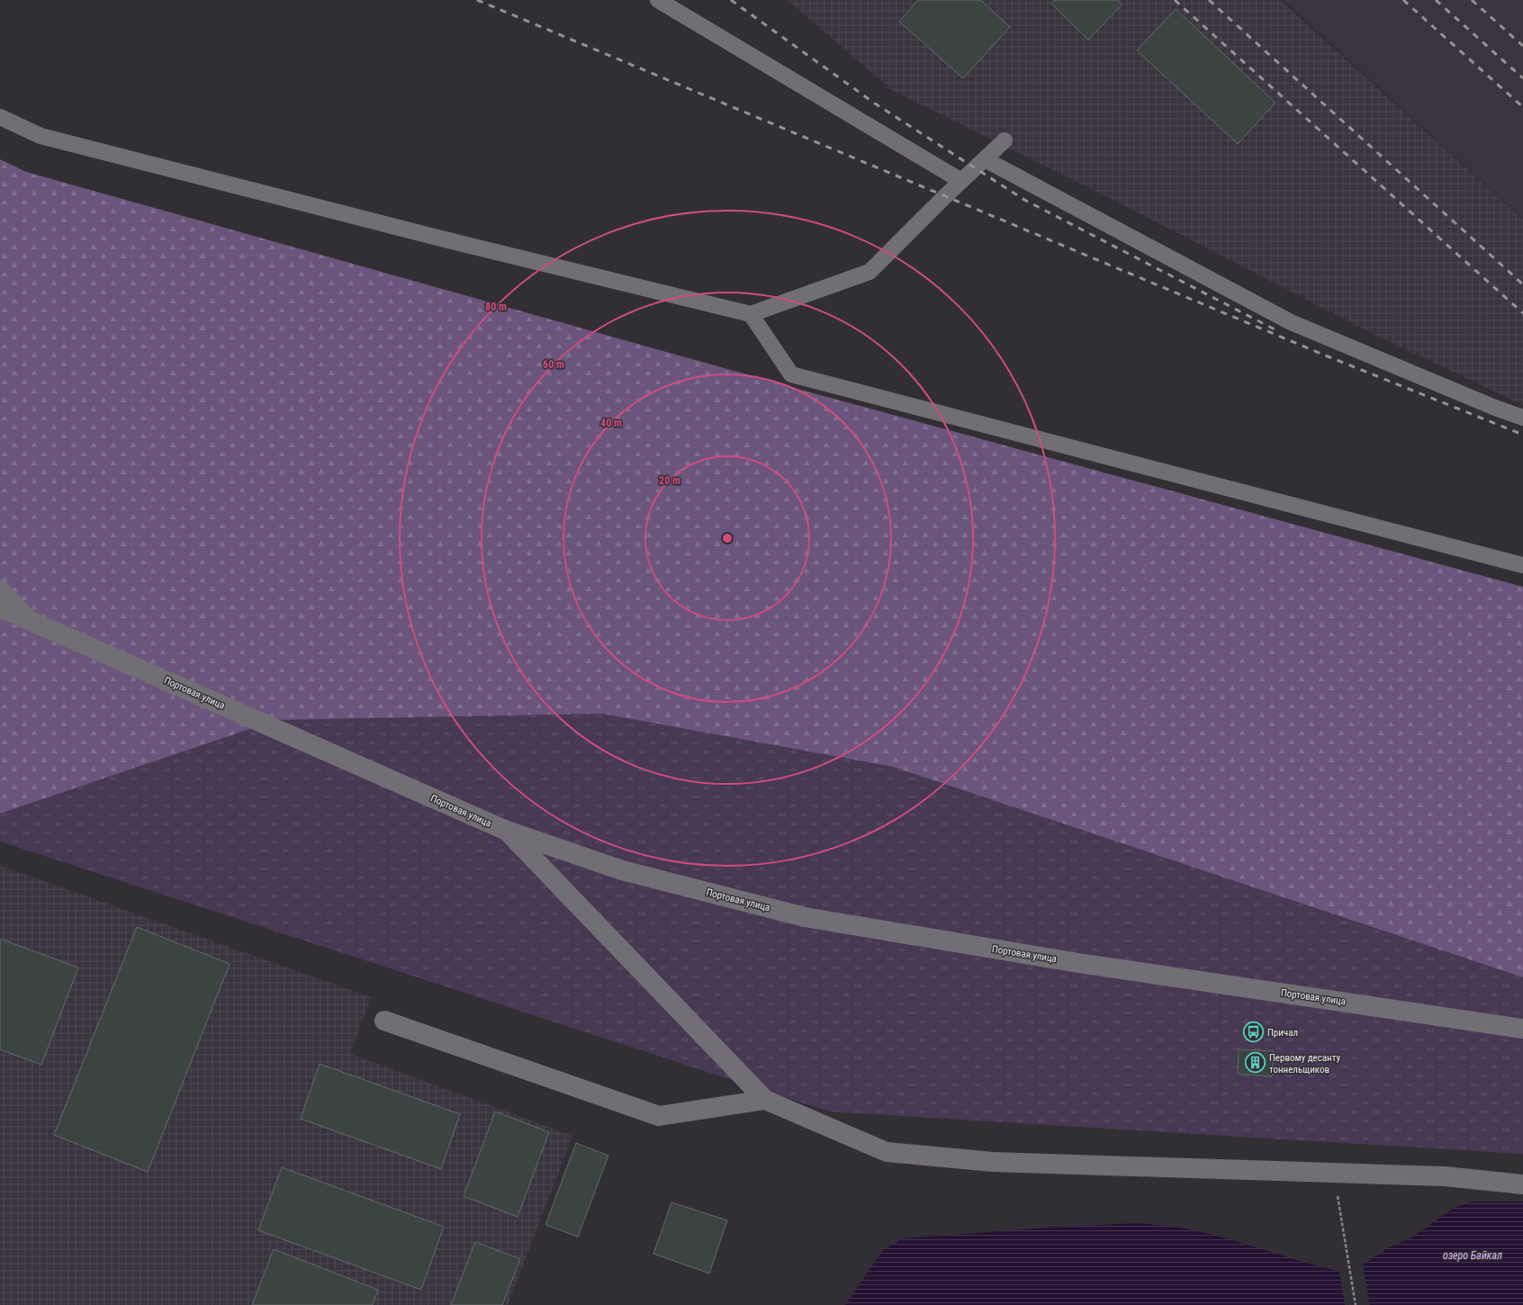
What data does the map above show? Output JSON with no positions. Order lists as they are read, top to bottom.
{
  "streets": {
    "main road": ["Портовая улица"]
  },
  "water": ["озеро Байкал"],
  "places": {
    "bus stop": ["Причал"],
    "building": ["Первому десанту тоннельщиков"]
  },
  "rings": [
    "80 m",
    "60 m",
    "40 m",
    "20 m"
  ]
}
